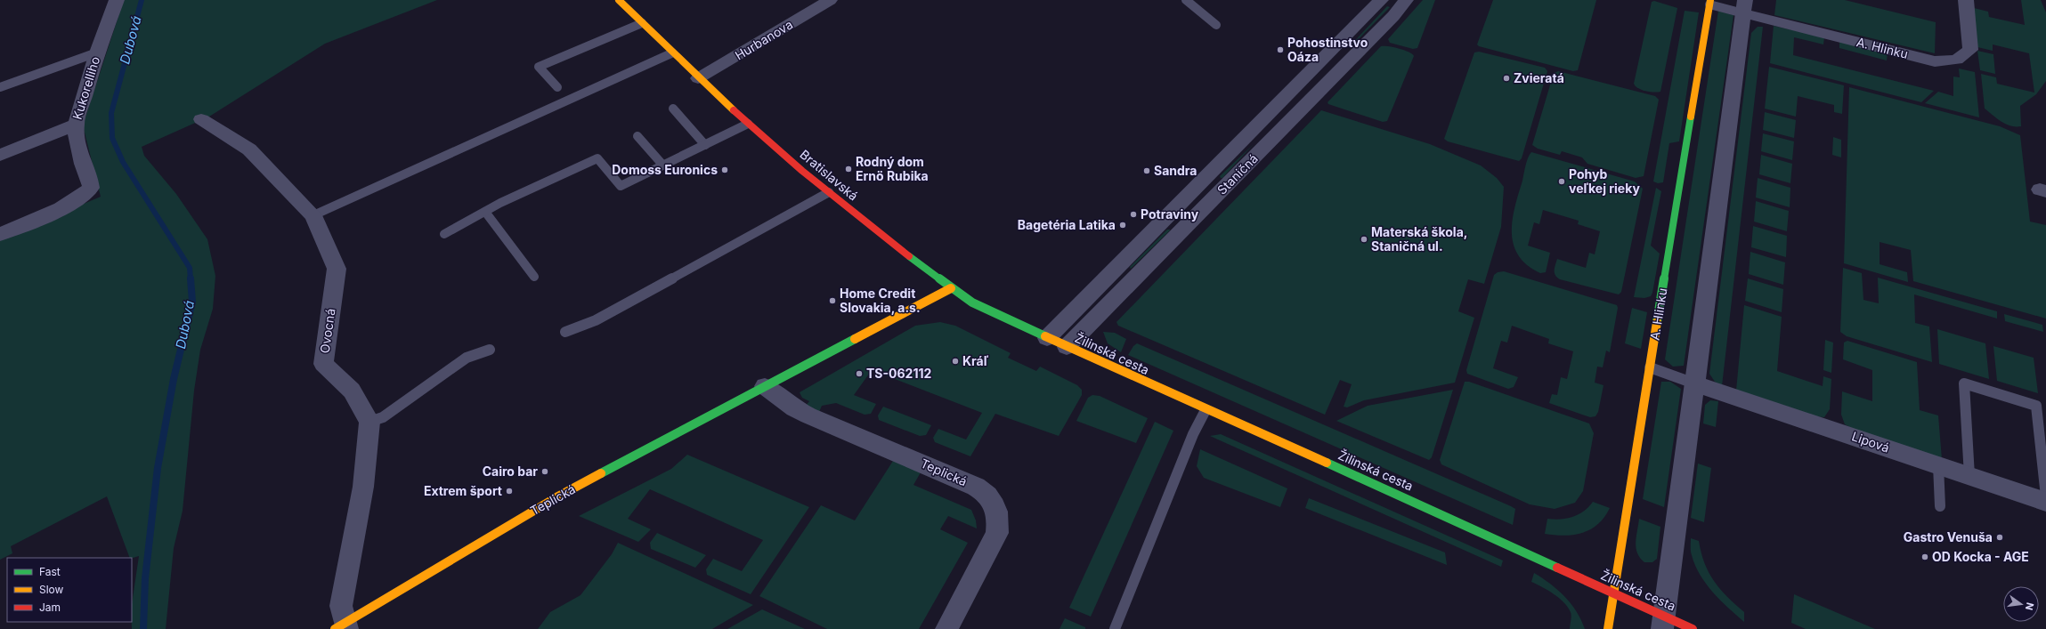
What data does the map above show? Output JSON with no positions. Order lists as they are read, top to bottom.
{
  "streets": {
    "street": [
      "Hurbanova",
      "A. Hlinku",
      "Kukorelliho",
      "Staničná",
      "Bratislavská",
      "Ovocná",
      "Žilinská cesta",
      "Lipová",
      "Teplická"
    ]
  },
  "crossings": [
    ["Hurbanova", "Bratislavská"],
    ["A. Hlinku", "Žilinská cesta"],
    ["Staničná", "Bratislavská"],
    ["Staničná", "Žilinská cesta"],
    ["Bratislavská", "Žilinská cesta"],
    ["Bratislavská", "Teplická"]
  ],
  "water": ["Dubová"],
  "places": [
    "Pohostinstvo Oáza",
    "Zvieratá",
    "Rodný dom Ernö Rubika",
    "Domoss Euronics",
    "Sandra",
    "Pohyb veľkej rieky",
    "Potraviny",
    "Bagetéria Latika",
    "Materská škola, Staničná ul.",
    "Home Credit Slovakia, a.s.",
    "Kráľ",
    "TS-062112",
    "Cairo bar",
    "Extrem šport",
    "Gastro Venuša",
    "OD Kocka - AGE"
  ],
  "legend": ["Fast", "Slow", "Jam"],
  "north": "right"
}
